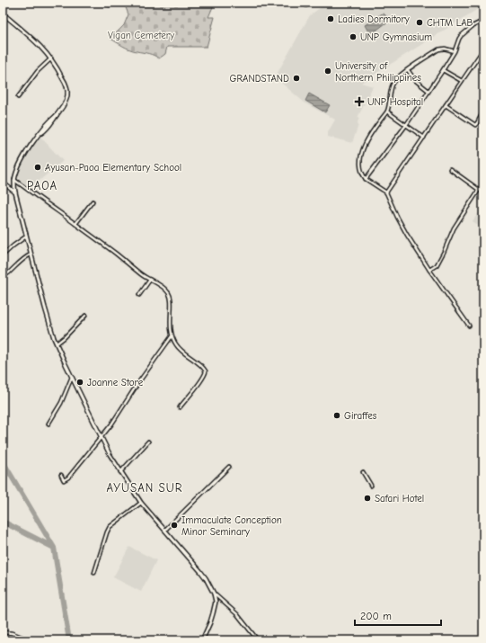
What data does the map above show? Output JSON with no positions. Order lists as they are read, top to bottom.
{
  "districts": ["PAOA", "AYUSAN SUR"],
  "parks": ["Vigan Cemetery"],
  "places": {
    "other": [
      "Ladies Dormitory",
      "CHTM LAB",
      "UNP Gymnasium",
      "University of Northern Philippines",
      "GRANDSTAND",
      "Ayusan-Paoa Elementary School",
      "Joanne Store",
      "Giraffes",
      "Safari Hotel",
      "Immaculate Conception Minor Seminary"
    ],
    "health": ["UNP Hospital"]
  },
  "scale_bar": "200 m"
}
